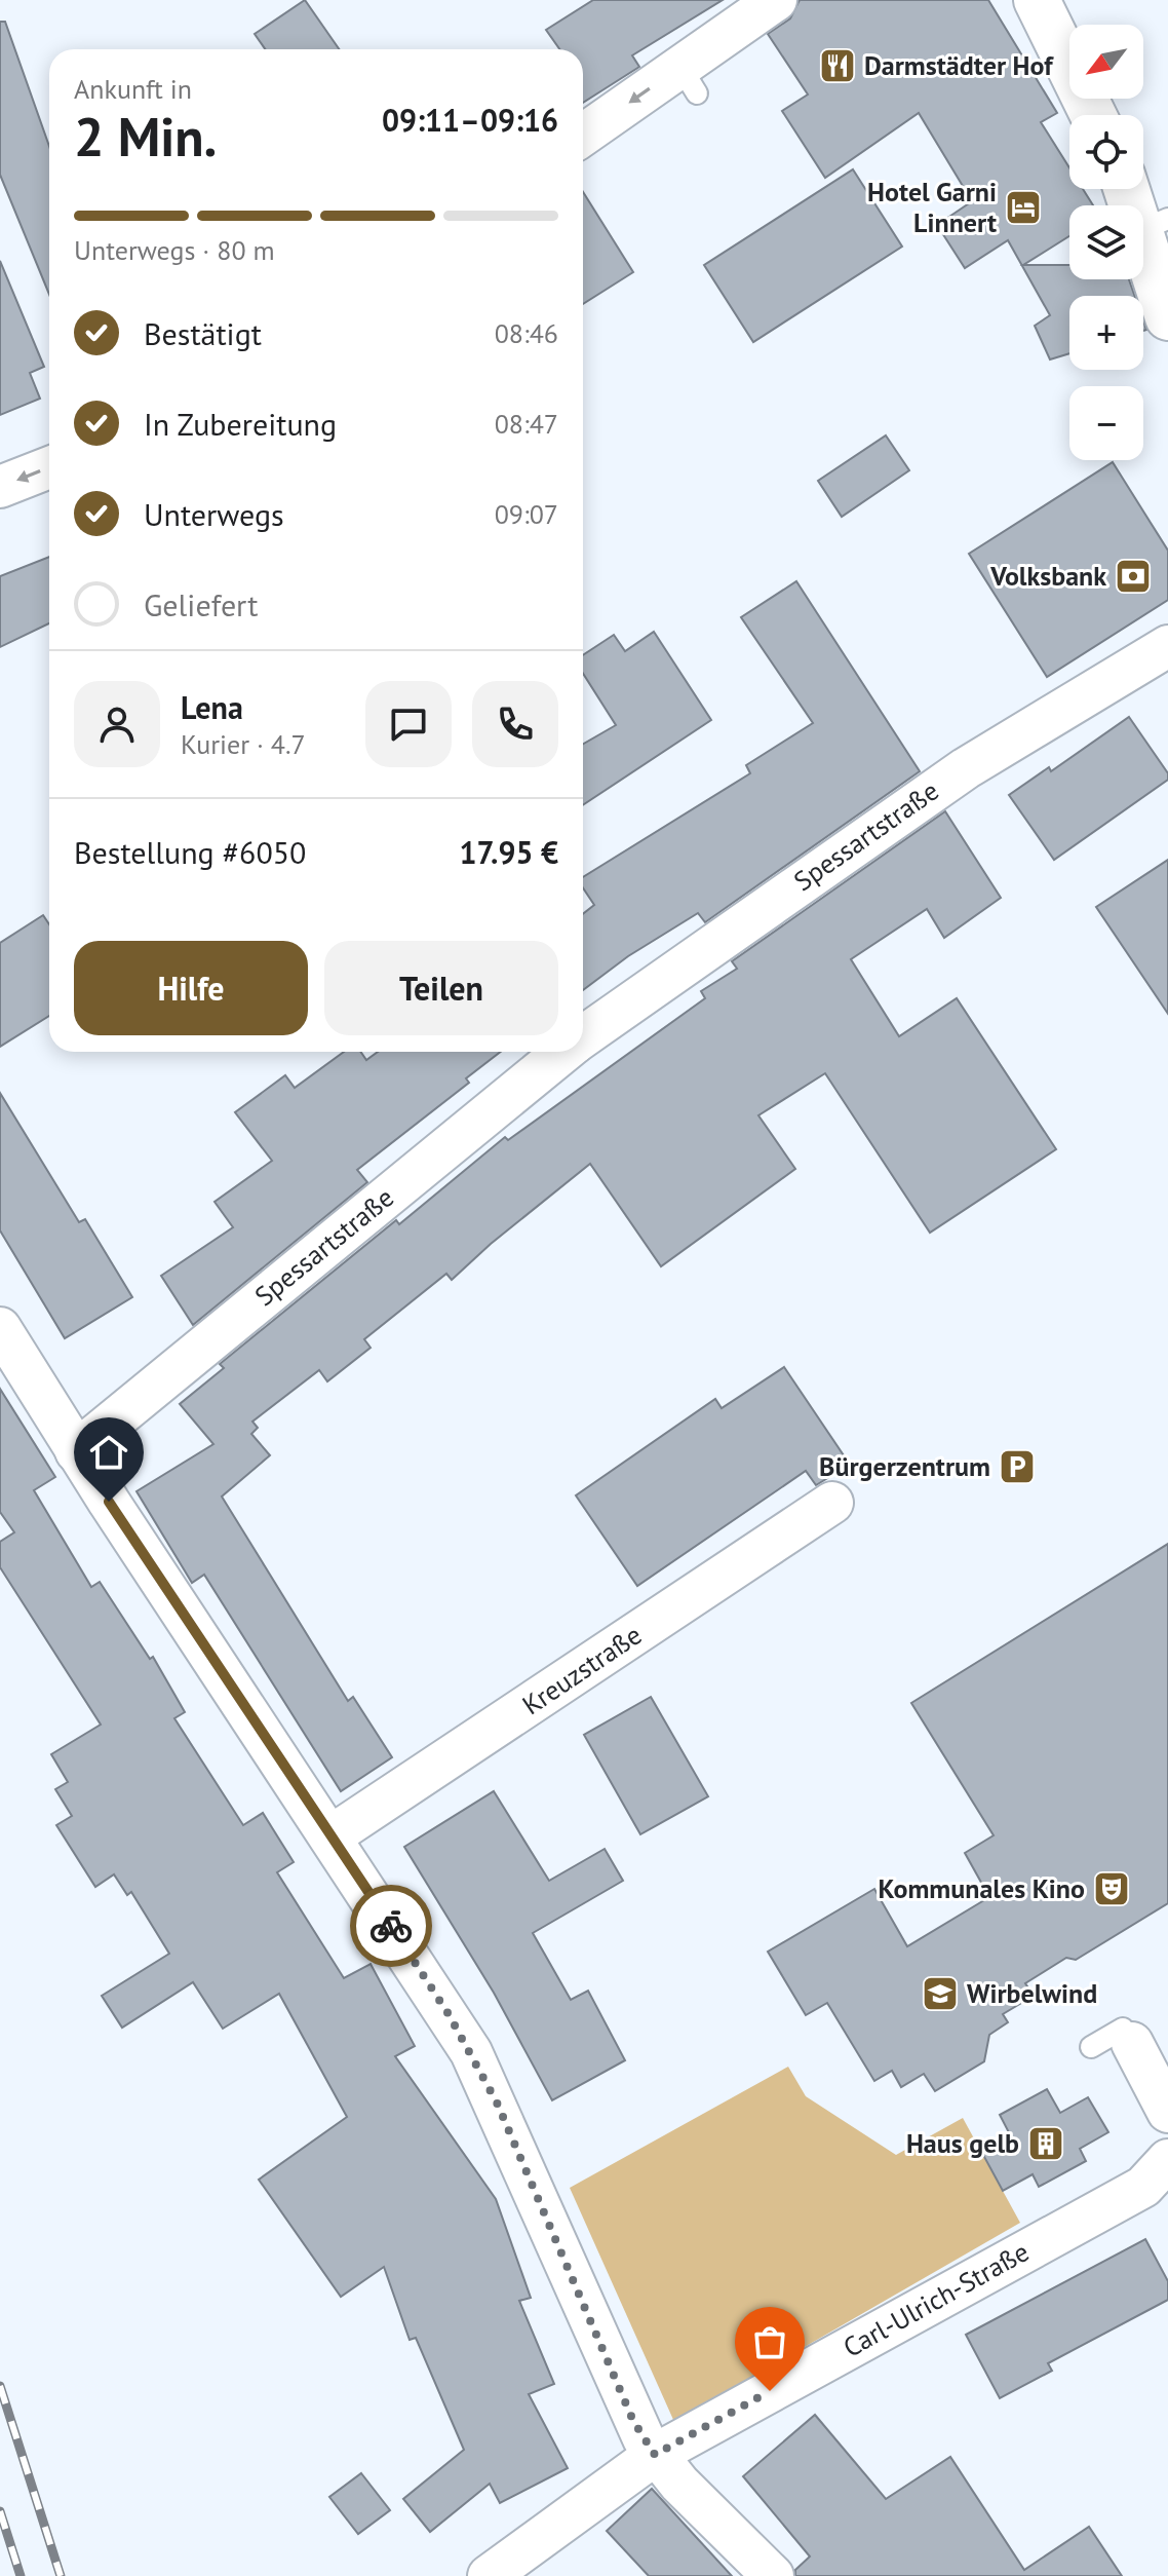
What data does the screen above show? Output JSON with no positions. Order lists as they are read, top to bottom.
{
  "streets": {
    "street": ["Spessartstraße", "Kreuzstraße", "Carl-Ulrich-Straße"]
  },
  "places": {
    "restaurant": ["Darmstädter Hof"],
    "hotel": ["Hotel Garni Linnert"],
    "bank": ["Volksbank"],
    "parking": ["Bürgerzentrum"],
    "theatre": ["Kommunales Kino"],
    "school or university": ["Wirbelwind"],
    "building": ["Haus gelb"]
  },
  "north": "bottom left",
  "page": {
    "map_buttons": ["+", "−"],
    "heading": ["2 Min.", "Ankunft in", "09:11–09:16"],
    "panel": [
      "Lena",
      "Kurier · 4.7",
      "Bestellung #6050",
      "17.95 €"
    ],
    "bar": "Unterwegs · 80 m",
    "list": [
      ["Bestätigt", "08:46"],
      ["In Zubereitung", "08:47"],
      ["Unterwegs", "09:07"],
      "Geliefert"
    ],
    "buttons": ["Hilfe", "Teilen"]
  }
}
